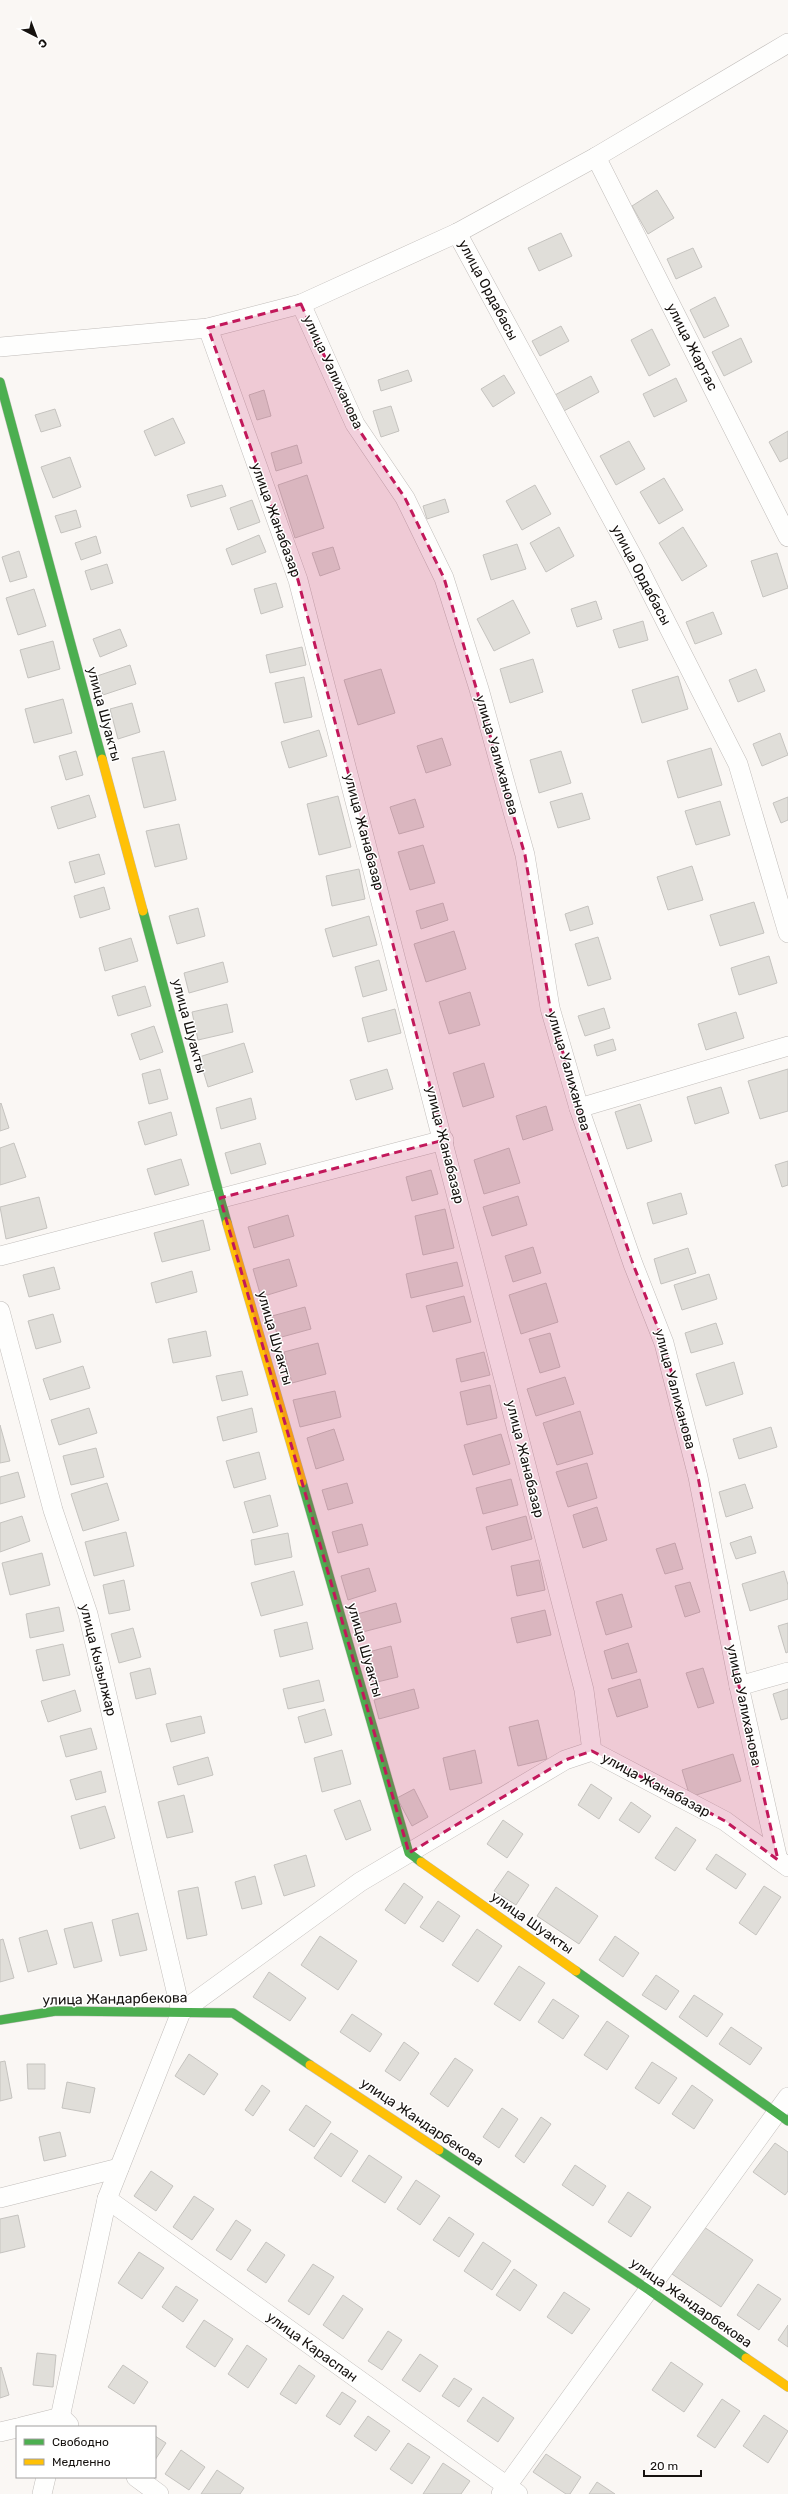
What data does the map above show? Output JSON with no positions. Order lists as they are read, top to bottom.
{
  "streets": {
    "street": [
      "улица Ордабасы",
      "улица Жартас",
      "улица Уалиханова",
      "улица Жанабазар",
      "улица Шуакты",
      "улица Кызылжар",
      "улица Жандарбекова",
      "улица Караспан"
    ]
  },
  "crossings": [
    ["улица Уалиханова", "улица Жанабазар"],
    ["улица Кызылжар", "улица Жандарбекова"]
  ],
  "legend": ["Свободно", "Медленно"],
  "scale_bar": "20 m",
  "north": "bottom right"
}
